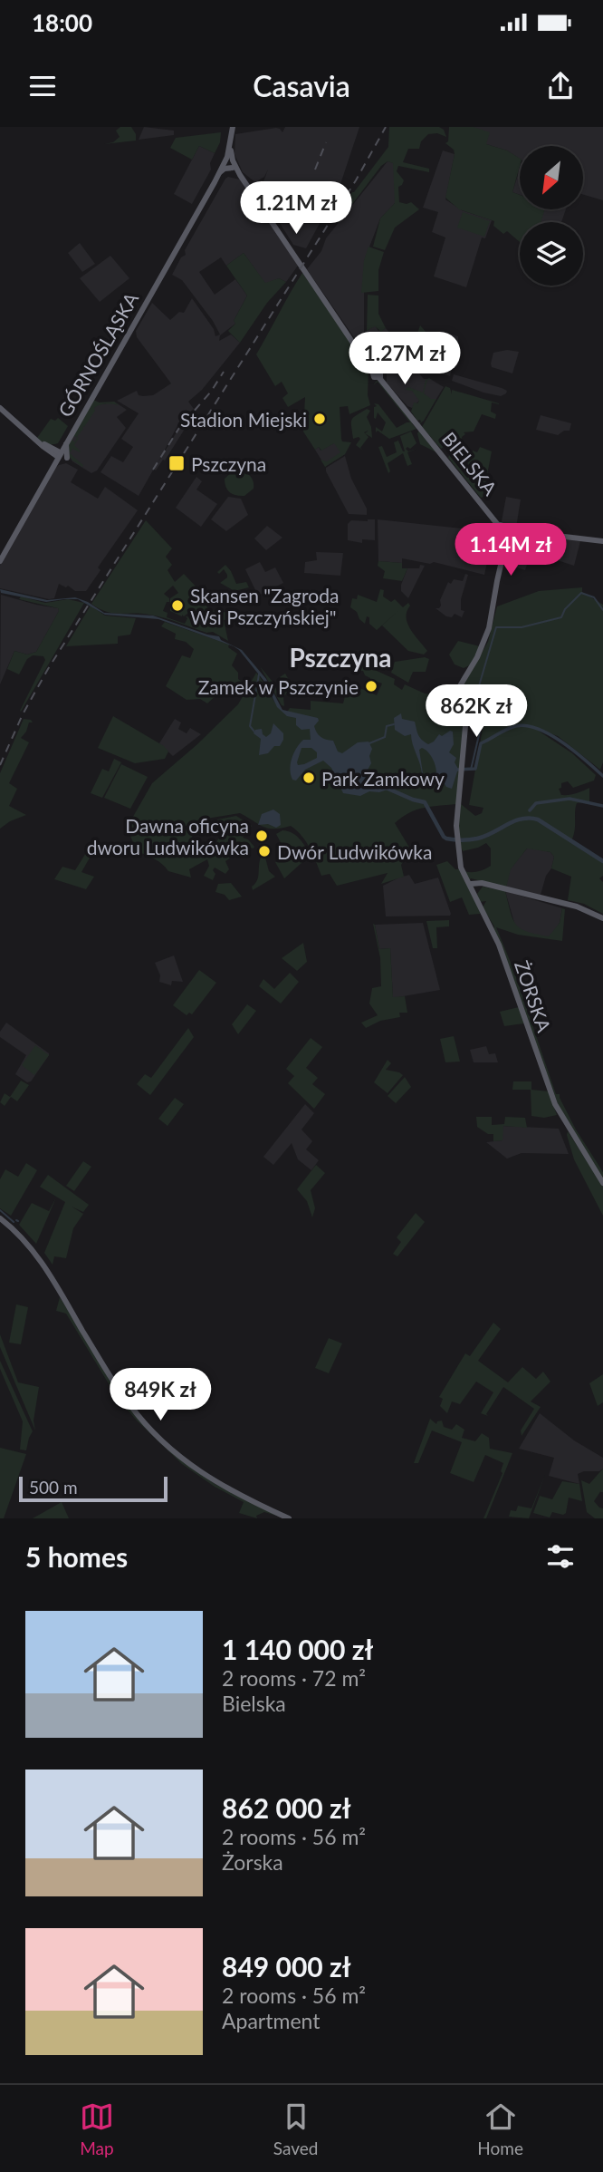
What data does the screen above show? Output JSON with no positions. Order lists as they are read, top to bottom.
{
  "streets": {
    "main road": ["GÓRNOŚLĄSKA", "BIELSKA", "ŻORSKA"]
  },
  "crossings": [
    ["BIELSKA", "ŻORSKA"]
  ],
  "districts": ["Pszczyna"],
  "places": {
    "other": [
      "Stadion Miejski",
      "Skansen \"Zagroda Wsi Pszczyńskiej\"",
      "Zamek w Pszczynie",
      "Park Zamkowy",
      "Dawna oficyna dworu Ludwikówka",
      "Dwór Ludwikówka"
    ],
    "transit": ["Pszczyna"]
  },
  "scale_bar": "500 m",
  "north": "bottom left",
  "page": {
    "status": "18:00",
    "header": "Casavia",
    "price": [
      "1.21M zł",
      "1.27M zł",
      "1.14M zł",
      "862K zł",
      "849K zł"
    ],
    "scale": "500 m",
    "heading": "5 homes",
    "list": [
      {
        "name": "1 140 000 zł",
        "note": "2 rooms · 72 m² · Bielska"
      },
      {
        "name": "862 000 zł",
        "note": "2 rooms · 56 m² · Żorska"
      },
      {
        "name": "849 000 zł",
        "note": "2 rooms · 56 m² · Apartment"
      }
    ],
    "tabs": ["Map", "Saved", "Home"]
  }
}
